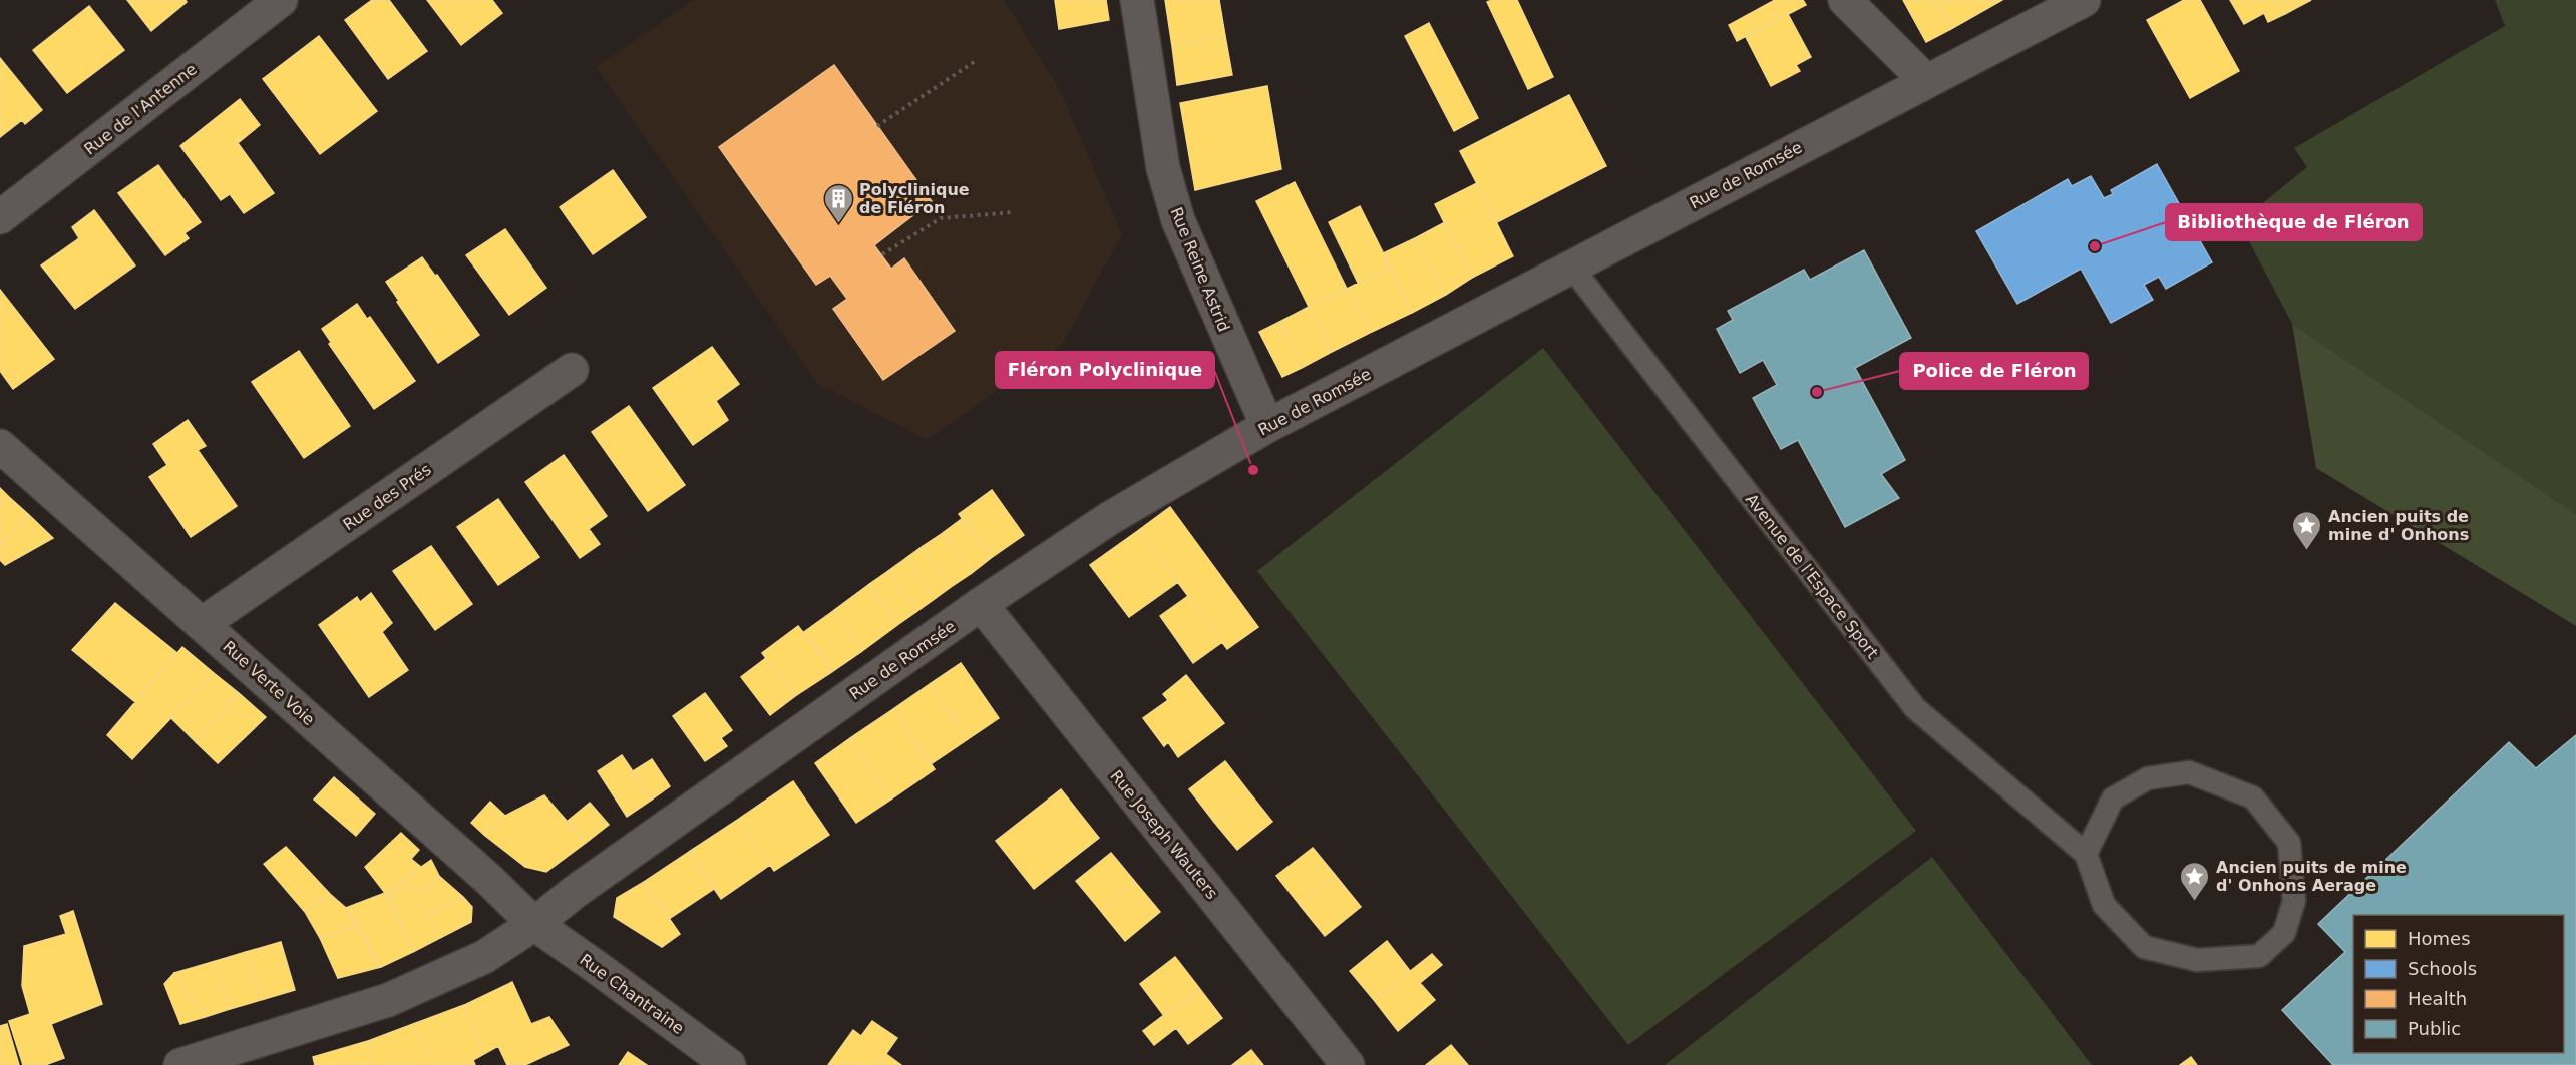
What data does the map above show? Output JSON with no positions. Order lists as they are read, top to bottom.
{
  "streets": {
    "street": [
      "Rue de l'Antenne",
      "Rue de Romsée",
      "Rue Reine Astrid",
      "Rue des Prés",
      "Rue Verte Voie",
      "Rue Joseph Wauters",
      "Rue Chantraine"
    ],
    "lane": ["Avenue de l'Espace Sport"]
  },
  "crossings": [
    ["Rue de Romsée", "Rue Reine Astrid"],
    ["Rue de Romsée", "Avenue de l'Espace Sport"],
    ["Rue de Romsée", "Rue Verte Voie"],
    ["Rue de Romsée", "Rue Joseph Wauters"],
    ["Rue de Romsée", "Rue Chantraine"],
    ["Rue des Prés", "Rue Verte Voie"],
    ["Rue Verte Voie", "Rue Chantraine"]
  ],
  "places": {
    "building": ["Polyclinique de Fléron"],
    "other": ["Bibliothèque de Fléron", "Police de Fléron", "Fléron Polyclinique"],
    "place": ["Ancien puits de mine d' Onhons", "Ancien puits de mine d' Onhons Aerage"]
  },
  "legend": [
    "Homes",
    "Schools",
    "Health",
    "Public"
  ]
}
